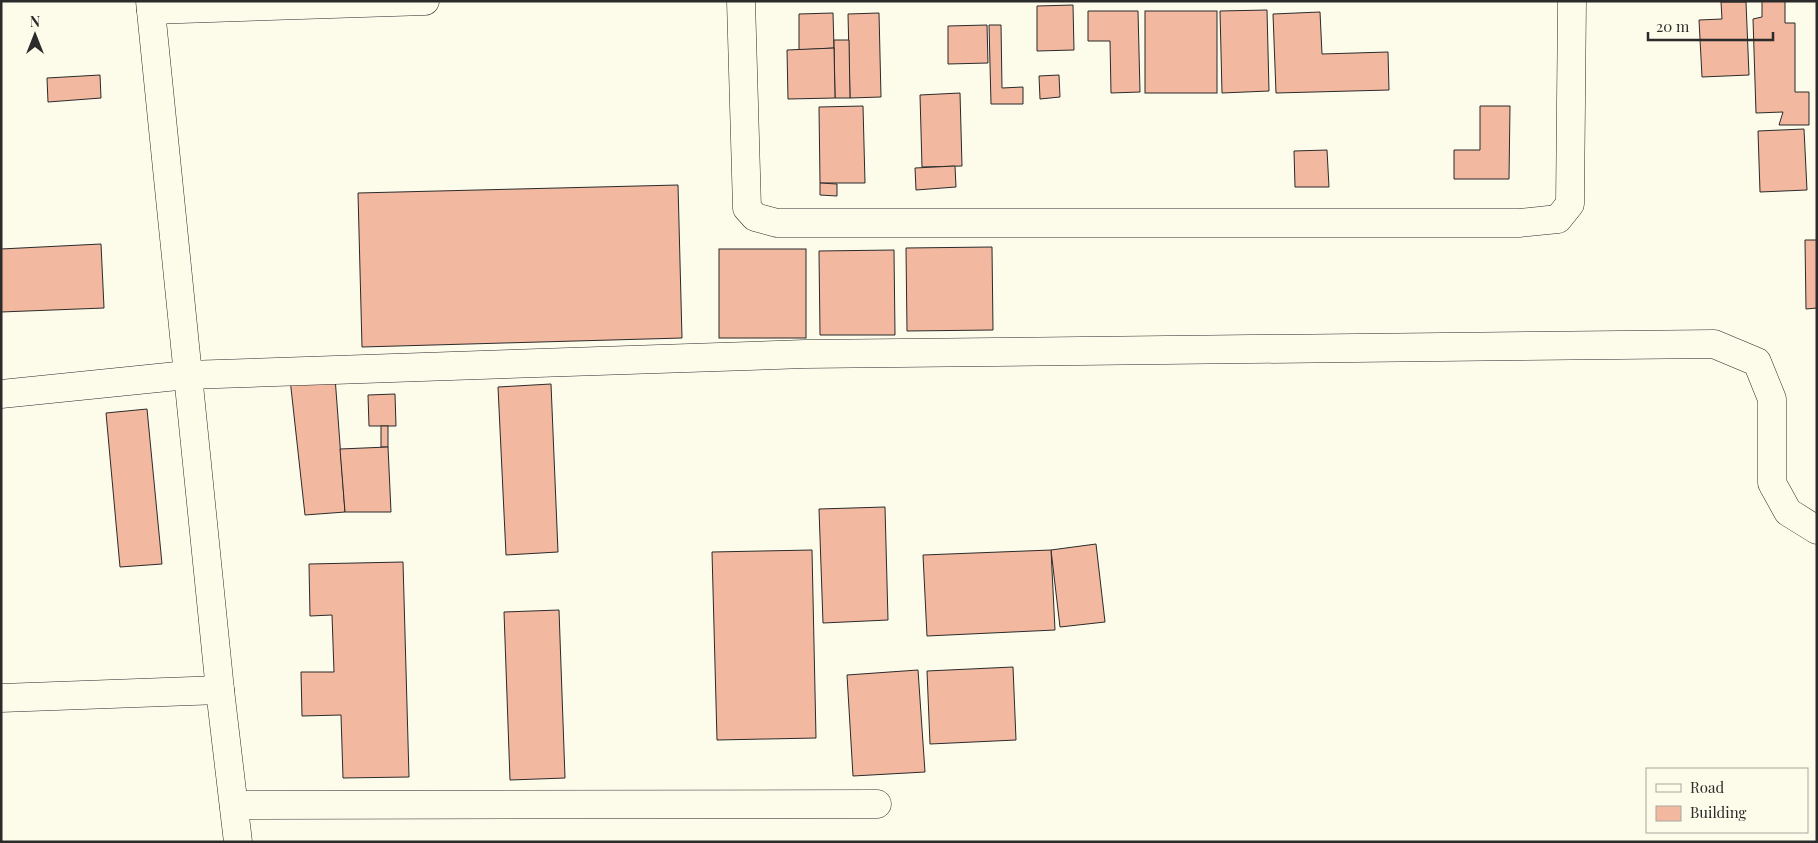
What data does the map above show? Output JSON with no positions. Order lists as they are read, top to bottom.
{
  "legend": ["Road", "Building"],
  "scale_bar": "20 m",
  "north": "top"
}
